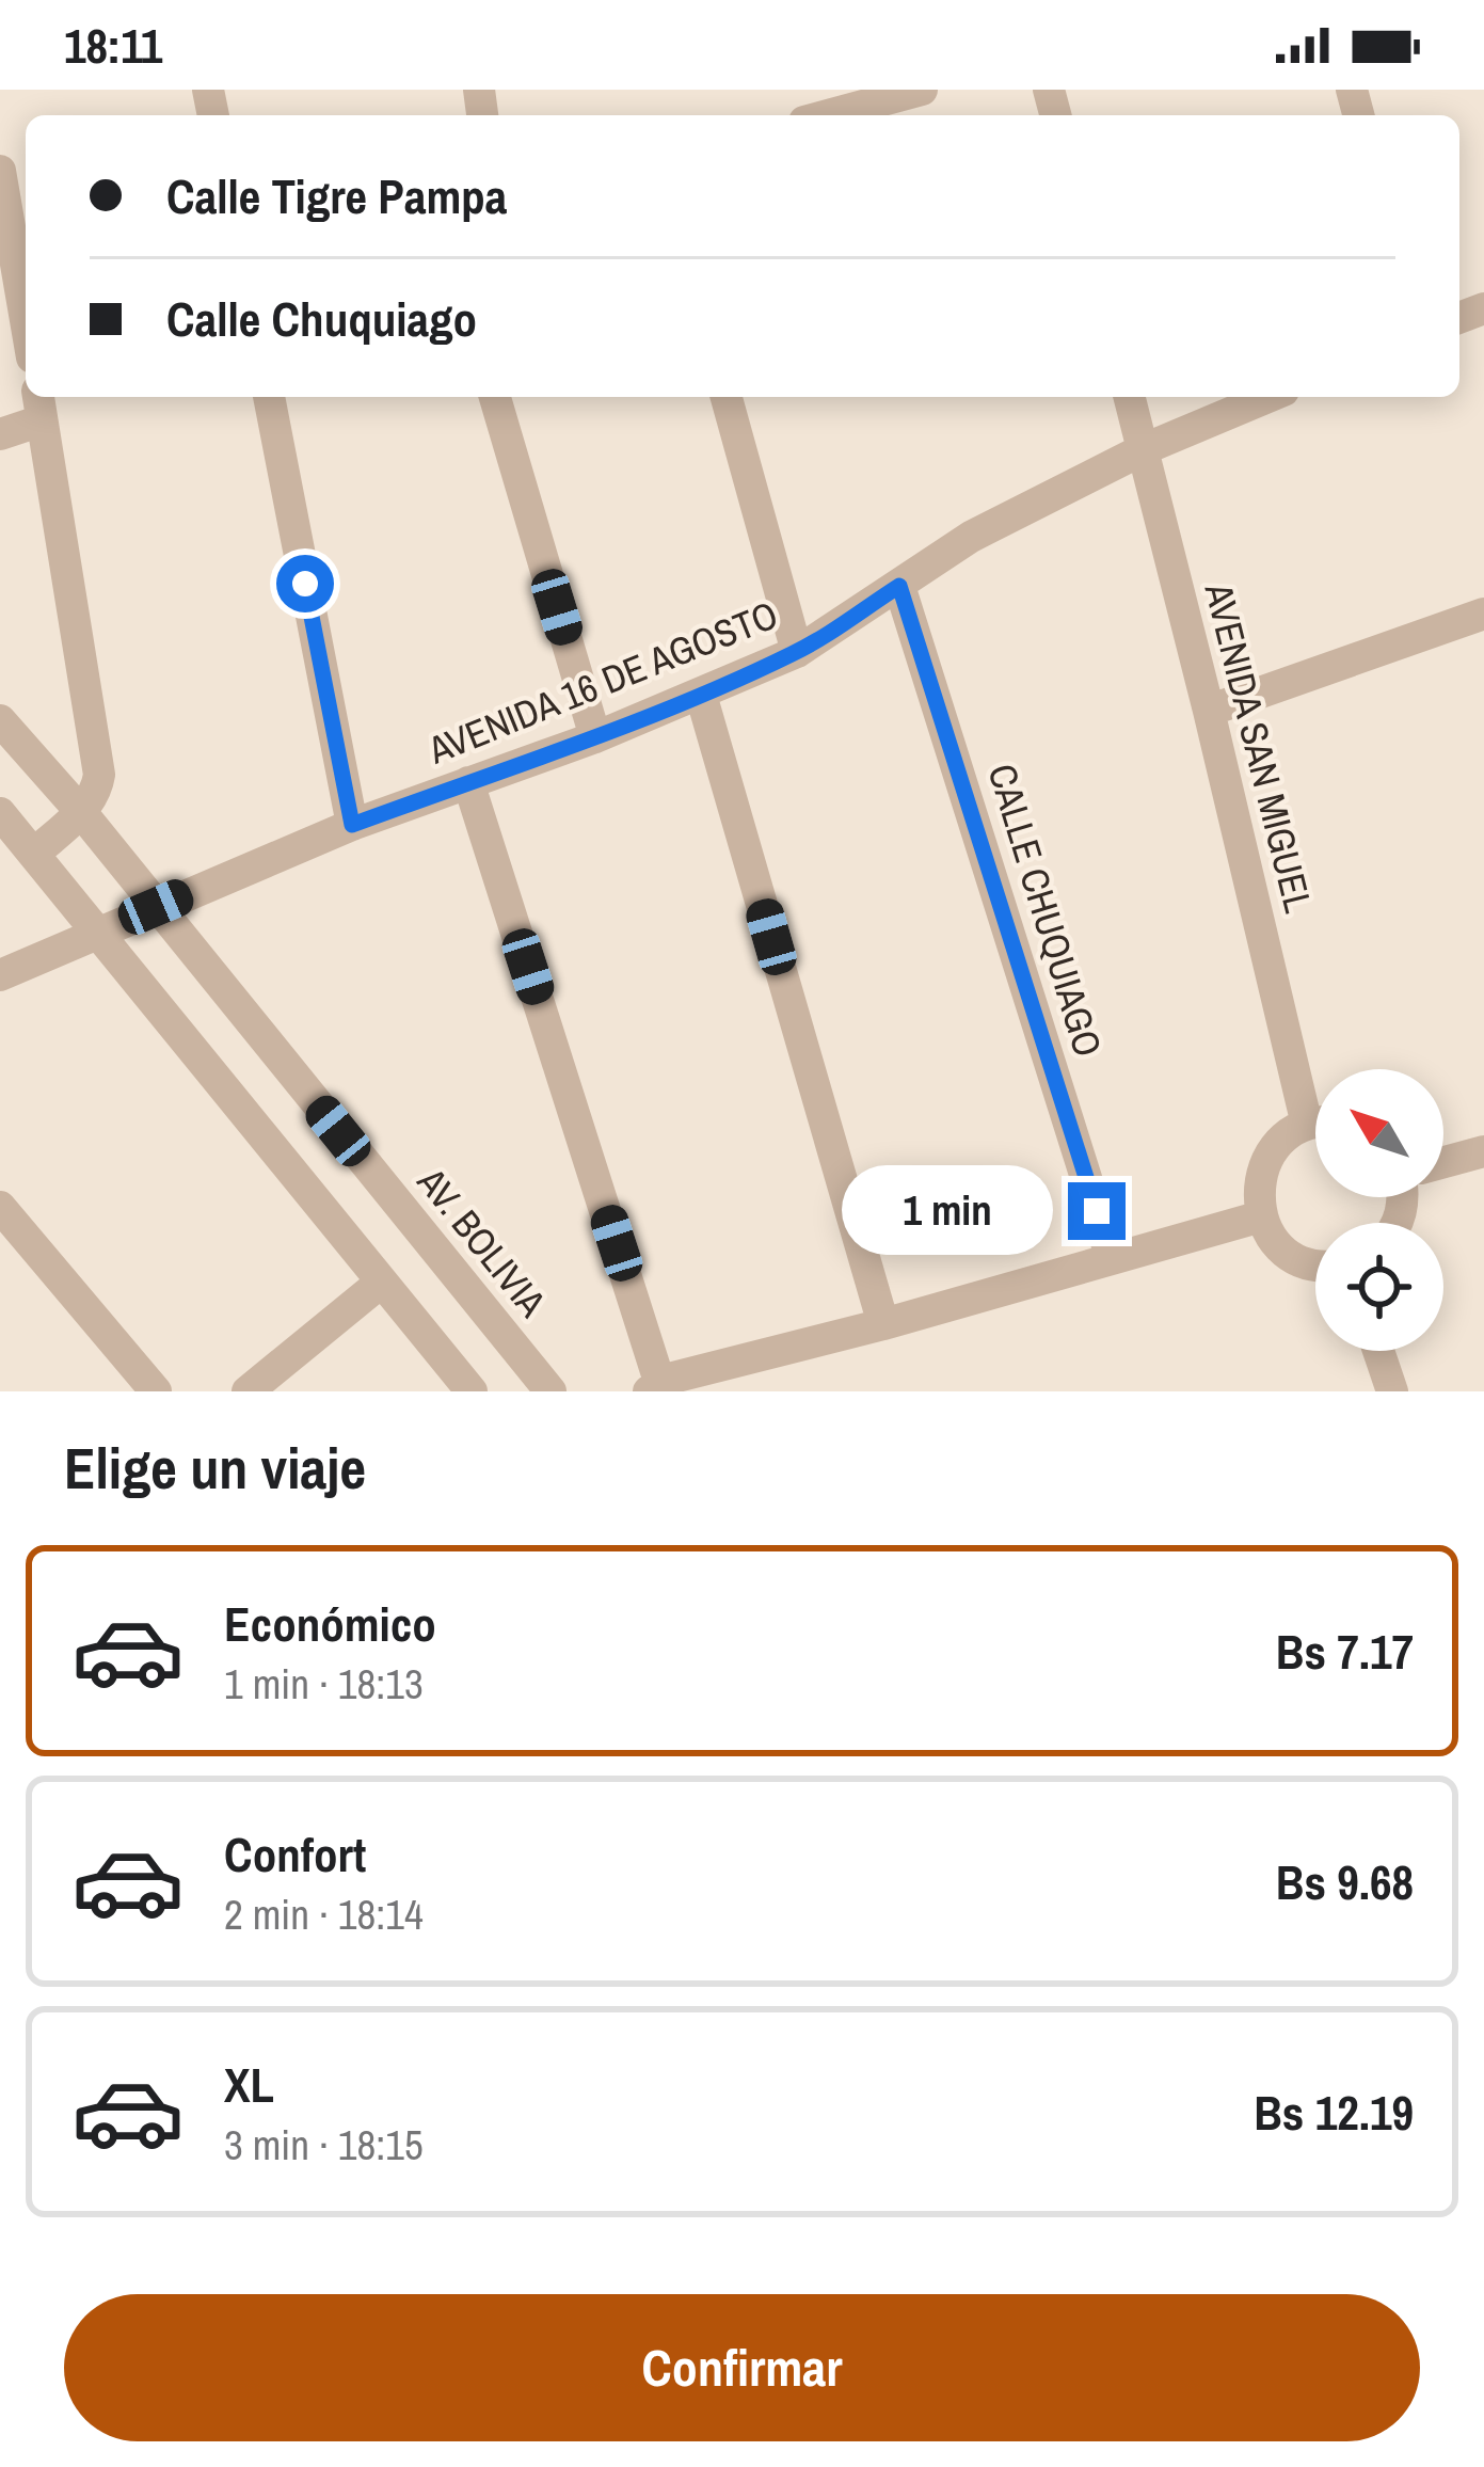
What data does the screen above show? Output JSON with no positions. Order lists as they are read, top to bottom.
{
  "streets": {
    "street": [
      "AVENIDA 16 DE AGOSTO",
      "AVENIDA SAN MIGUEL",
      "CALLE CHUQUIAGO",
      "AV. BOLIVIA"
    ]
  },
  "crossings": [
    ["AVENIDA 16 DE AGOSTO", "AVENIDA SAN MIGUEL"],
    ["AVENIDA 16 DE AGOSTO", "CALLE CHUQUIAGO"],
    ["AVENIDA 16 DE AGOSTO", "AV. BOLIVIA"]
  ],
  "north": "top left",
  "page": {
    "status": "18:11",
    "banner": ["Calle Tigre Pampa", "Calle Chuquiago"],
    "bubble": "1 min",
    "heading": "Elige un viaje",
    "list": [
      {
        "name": "Económico",
        "note": "1 min · 18:13",
        "value": "Bs 7.17"
      },
      {
        "name": "Confort",
        "note": "2 min · 18:14",
        "value": "Bs 9.68"
      },
      {
        "name": "XL",
        "note": "3 min · 18:15",
        "value": "Bs 12.19"
      }
    ],
    "buttons": "Confirmar"
  }
}
